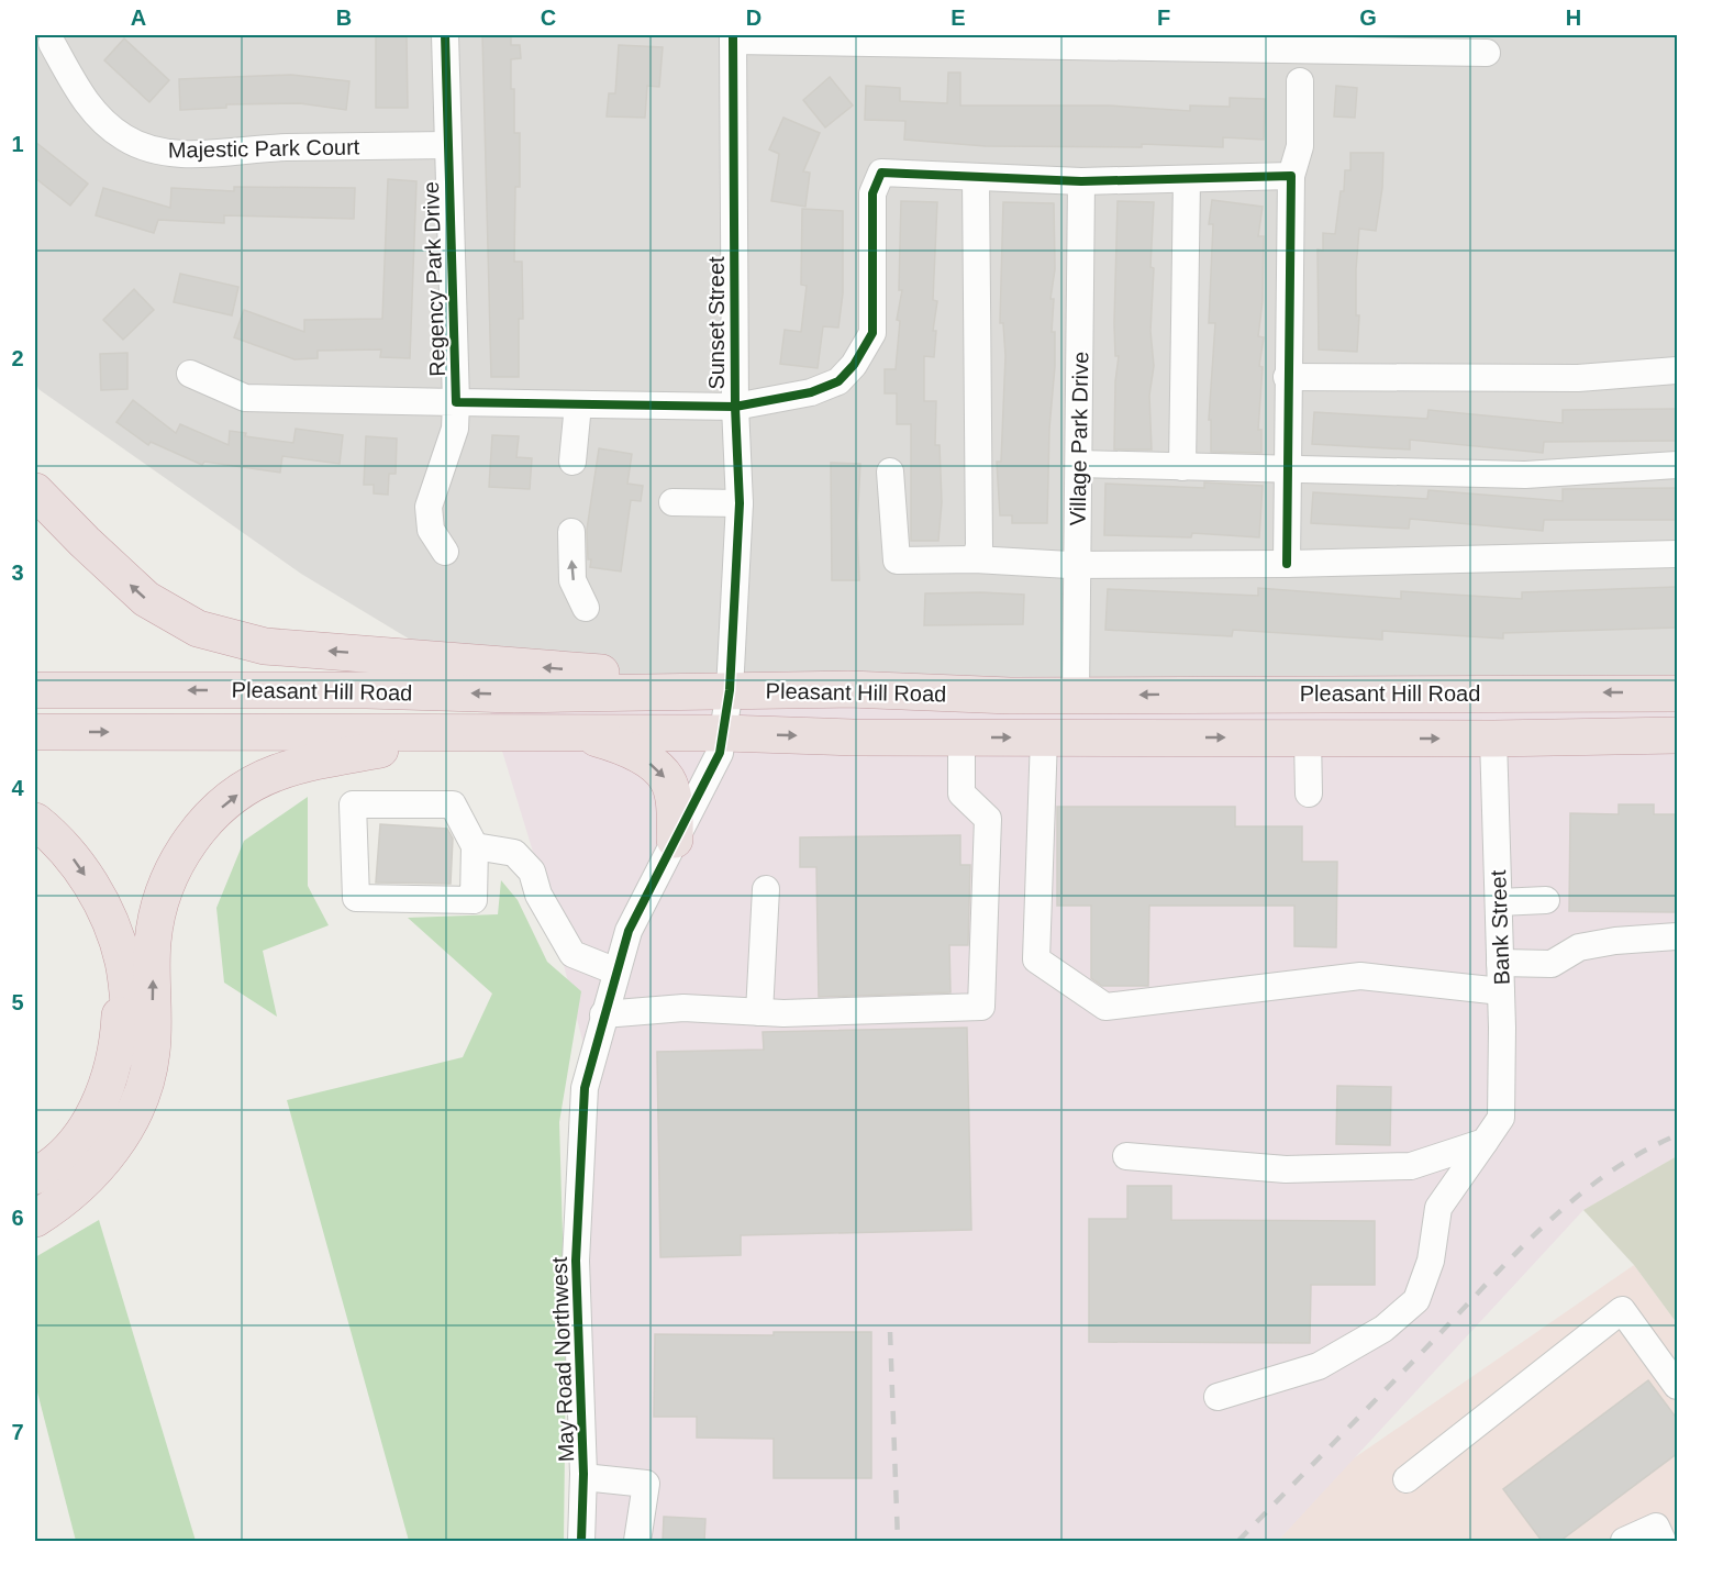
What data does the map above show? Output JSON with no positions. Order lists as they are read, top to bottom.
{
  "streets": {
    "highway": ["Pleasant Hill Road"],
    "street": [
      "Majestic Park Court",
      "Regency Park Drive",
      "Sunset Street",
      "Village Park Drive",
      "Bank Street",
      "May Road Northwest"
    ]
  },
  "crossings": [
    ["Majestic Park Court", "Regency Park Drive"],
    ["Regency Park Drive", "Sunset Street"],
    ["Sunset Street", "Pleasant Hill Road"],
    ["Sunset Street", "May Road Northwest"],
    ["Village Park Drive", "Pleasant Hill Road"],
    ["Pleasant Hill Road", "Bank Street"],
    ["Pleasant Hill Road", "May Road Northwest"]
  ],
  "grid": {
    "columns": [
      "A",
      "B",
      "C",
      "D",
      "E",
      "F",
      "G",
      "H"
    ],
    "rows": [
      "1",
      "2",
      "3",
      "4",
      "5",
      "6",
      "7"
    ]
  }
}
